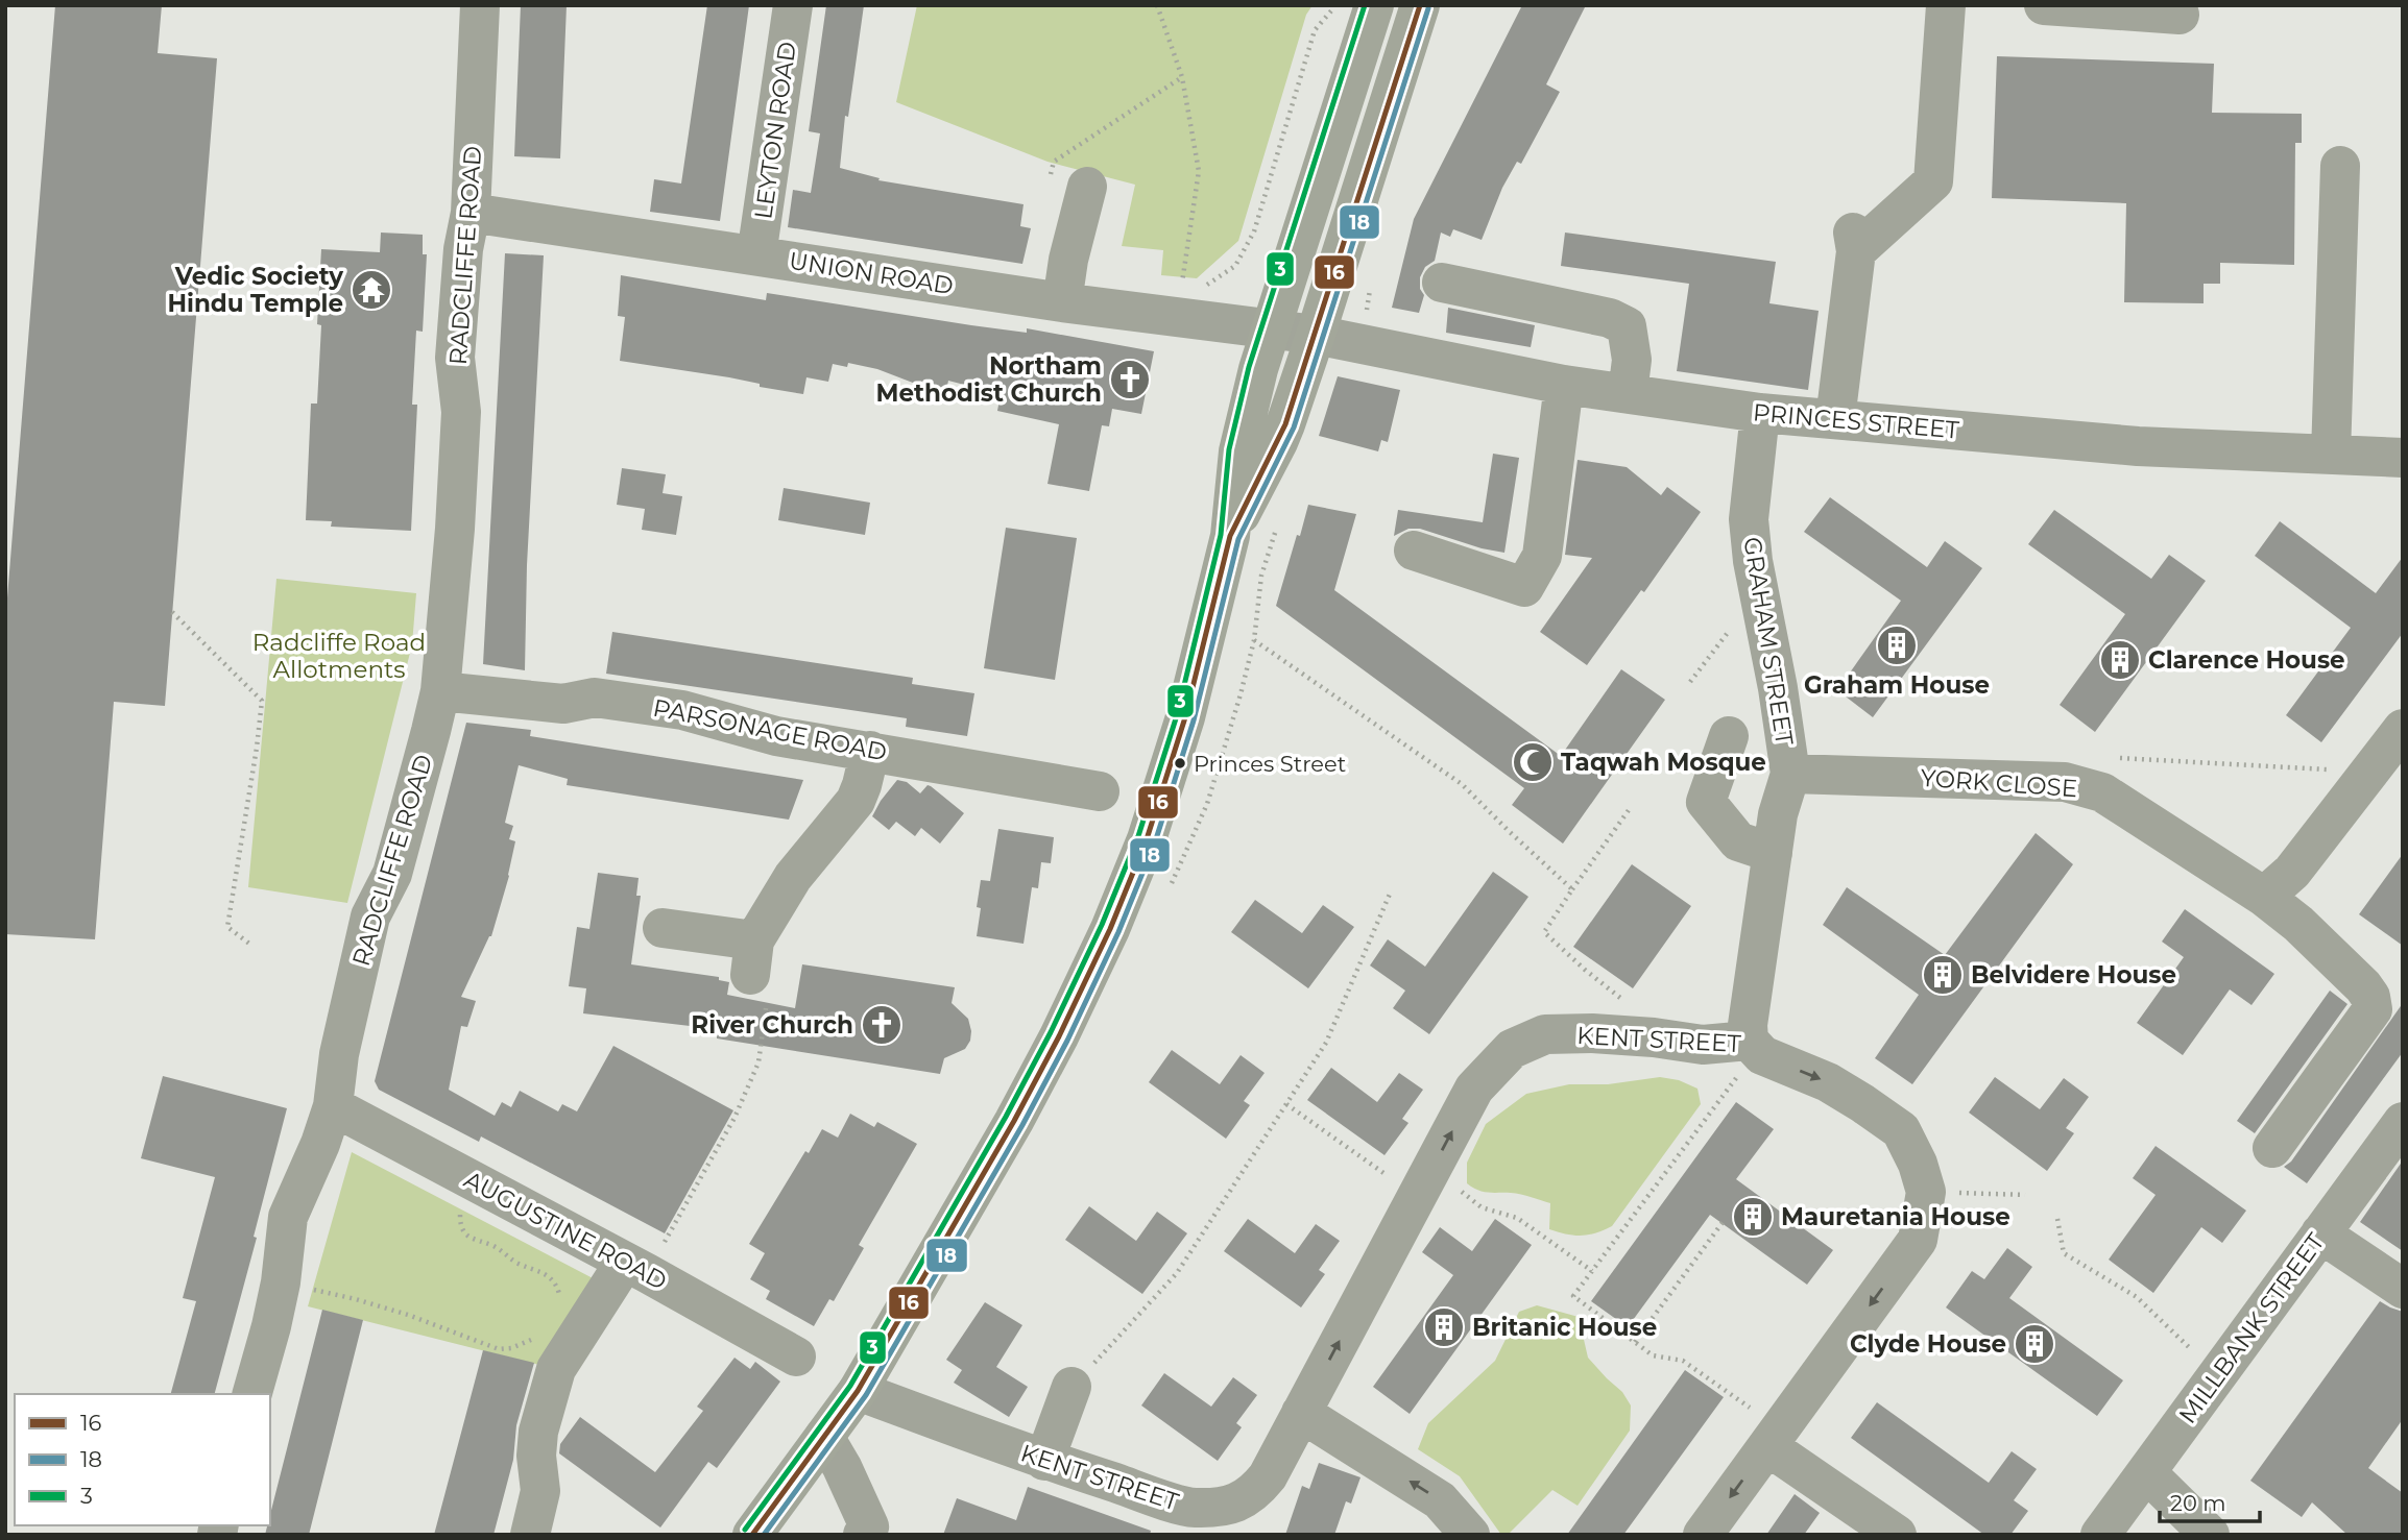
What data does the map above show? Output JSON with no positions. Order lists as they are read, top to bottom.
{
  "streets": {
    "street": [
      "LEYTON ROAD",
      "RADCLIFFE ROAD",
      "UNION ROAD",
      "PRINCES STREET",
      "GRAHAM STREET",
      "PARSONAGE ROAD",
      "YORK CLOSE",
      "KENT STREET",
      "AUGUSTINE ROAD",
      "MILLBANK STREET"
    ]
  },
  "crossings": [
    ["LEYTON ROAD", "UNION ROAD"],
    ["RADCLIFFE ROAD", "UNION ROAD"],
    ["RADCLIFFE ROAD", "PARSONAGE ROAD"],
    ["RADCLIFFE ROAD", "AUGUSTINE ROAD"],
    ["UNION ROAD", "PRINCES STREET"],
    ["PRINCES STREET", "GRAHAM STREET"],
    ["GRAHAM STREET", "YORK CLOSE"],
    ["GRAHAM STREET", "KENT STREET"]
  ],
  "parks": ["Radcliffe Road Allotments"],
  "places": {
    "temple": ["Vedic Society Hindu Temple"],
    "church": ["Northam Methodist Church", "River Church"],
    "building": [
      "Graham House",
      "Clarence House",
      "Belvidere House",
      "Mauretania House",
      "Britanic House",
      "Clyde House"
    ],
    "mosque": ["Taqwah Mosque"],
    "other": ["Princes Street"]
  },
  "lines": ["transit line 16", "transit line 3", "transit line 18"],
  "legend": ["16", "18", "3"],
  "scale_bar": "20 m"
}
